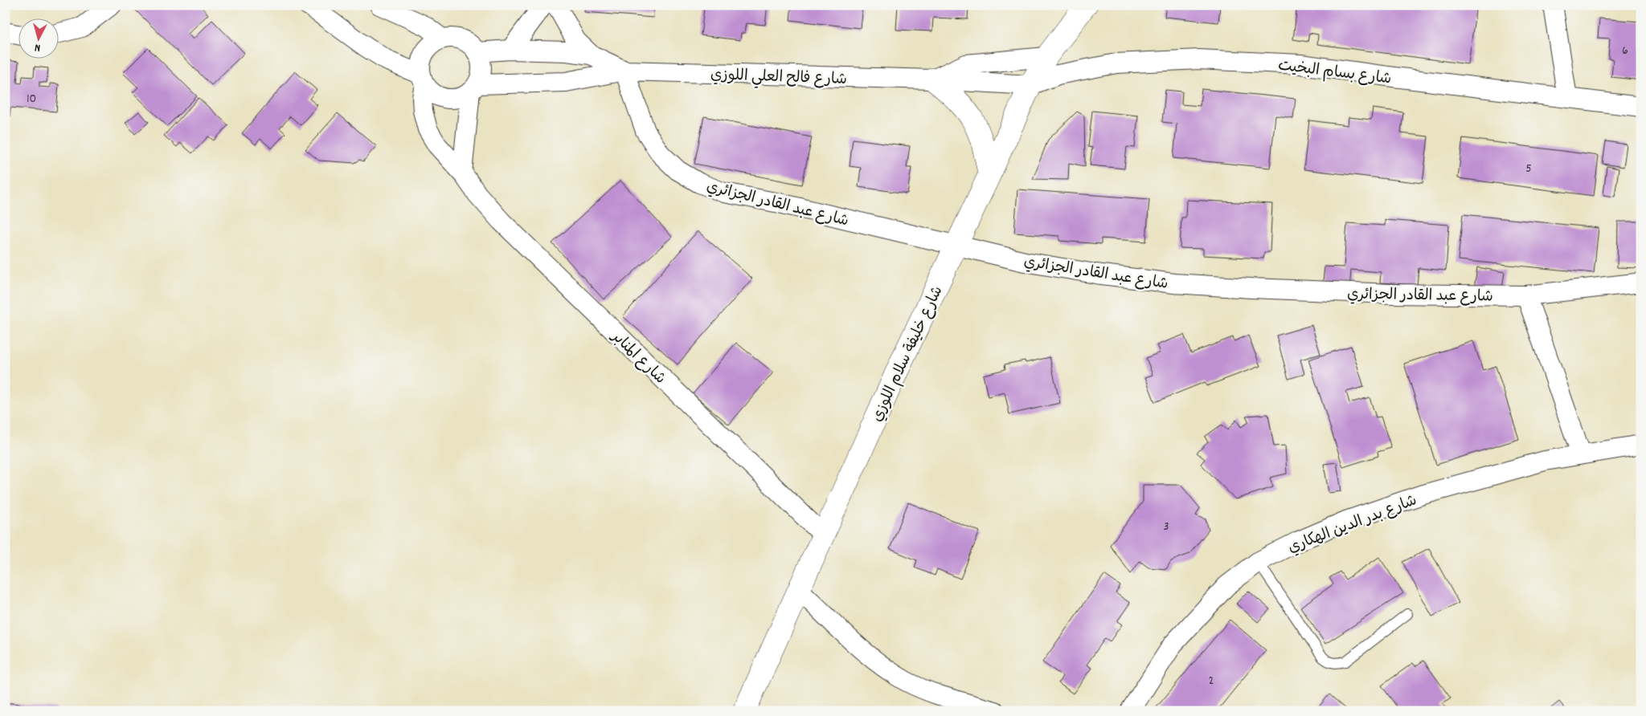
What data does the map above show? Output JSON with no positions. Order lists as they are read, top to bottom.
{
  "streets": {
    "street": [
      "شارع بسام البخيت",
      "شارع فالح العلي اللوزي",
      "شارع عبد القادر الجزائري",
      "شارع خليفة سلام اللوزي",
      "شارع المنابر",
      "شارع بدر الدين الهكاري"
    ]
  },
  "crossings": [
    ["شارع بسام البخيت", "شارع فالح العلي اللوزي"],
    ["شارع بسام البخيت", "شارع خليفة سلام اللوزي"],
    ["شارع فالح العلي اللوزي", "شارع عبد القادر الجزائري"],
    ["شارع فالح العلي اللوزي", "شارع خليفة سلام اللوزي"],
    ["شارع فالح العلي اللوزي", "شارع المنابر"],
    ["شارع عبد القادر الجزائري", "شارع خليفة سلام اللوزي"],
    ["شارع خليفة سلام اللوزي", "شارع المنابر"]
  ],
  "house_numbers": [
    "6",
    "10",
    "5",
    "3",
    "2"
  ],
  "north": "bottom"
}
